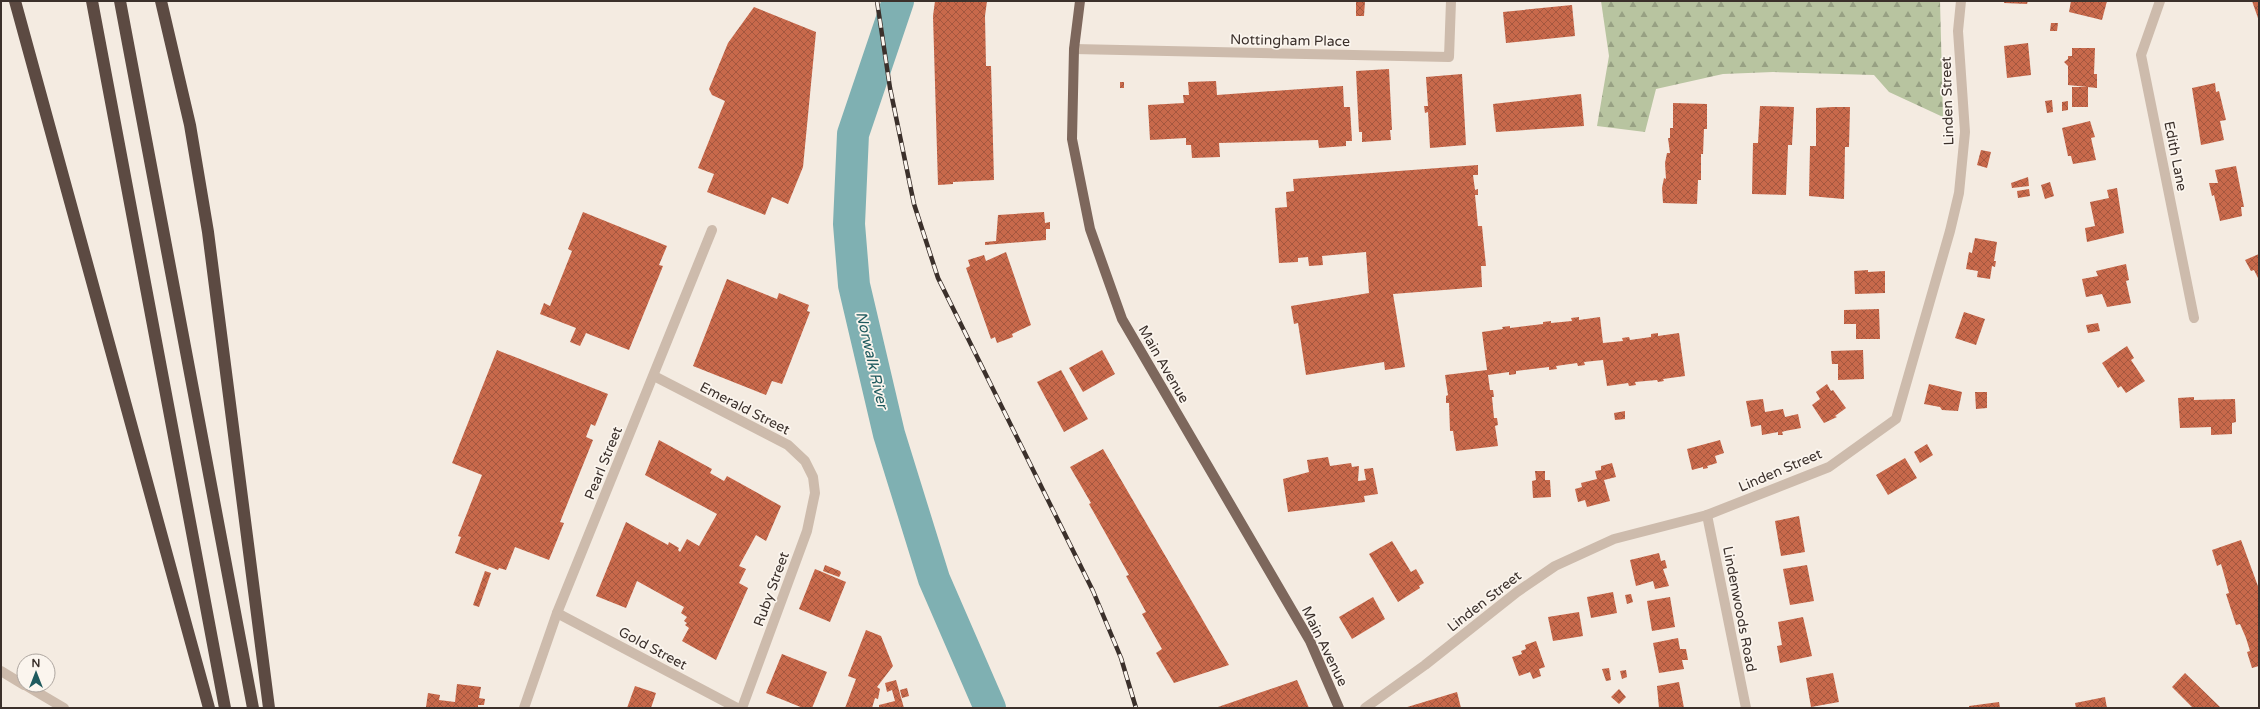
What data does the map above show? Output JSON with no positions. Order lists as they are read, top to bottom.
{
  "streets": {
    "main road": ["Main Avenue"],
    "street": [
      "Nottingham Place",
      "Linden Street",
      "Edith Lane",
      "Emerald Street",
      "Pearl Street",
      "Ruby Street",
      "Lindenwoods Road",
      "Gold Street"
    ]
  },
  "crossings": [
    ["Nottingham Place", "Main Avenue"],
    ["Linden Street", "Lindenwoods Road"],
    ["Emerald Street", "Pearl Street"],
    ["Emerald Street", "Ruby Street"],
    ["Pearl Street", "Gold Street"]
  ],
  "water": ["Norwalk River"],
  "north": "top"
}
